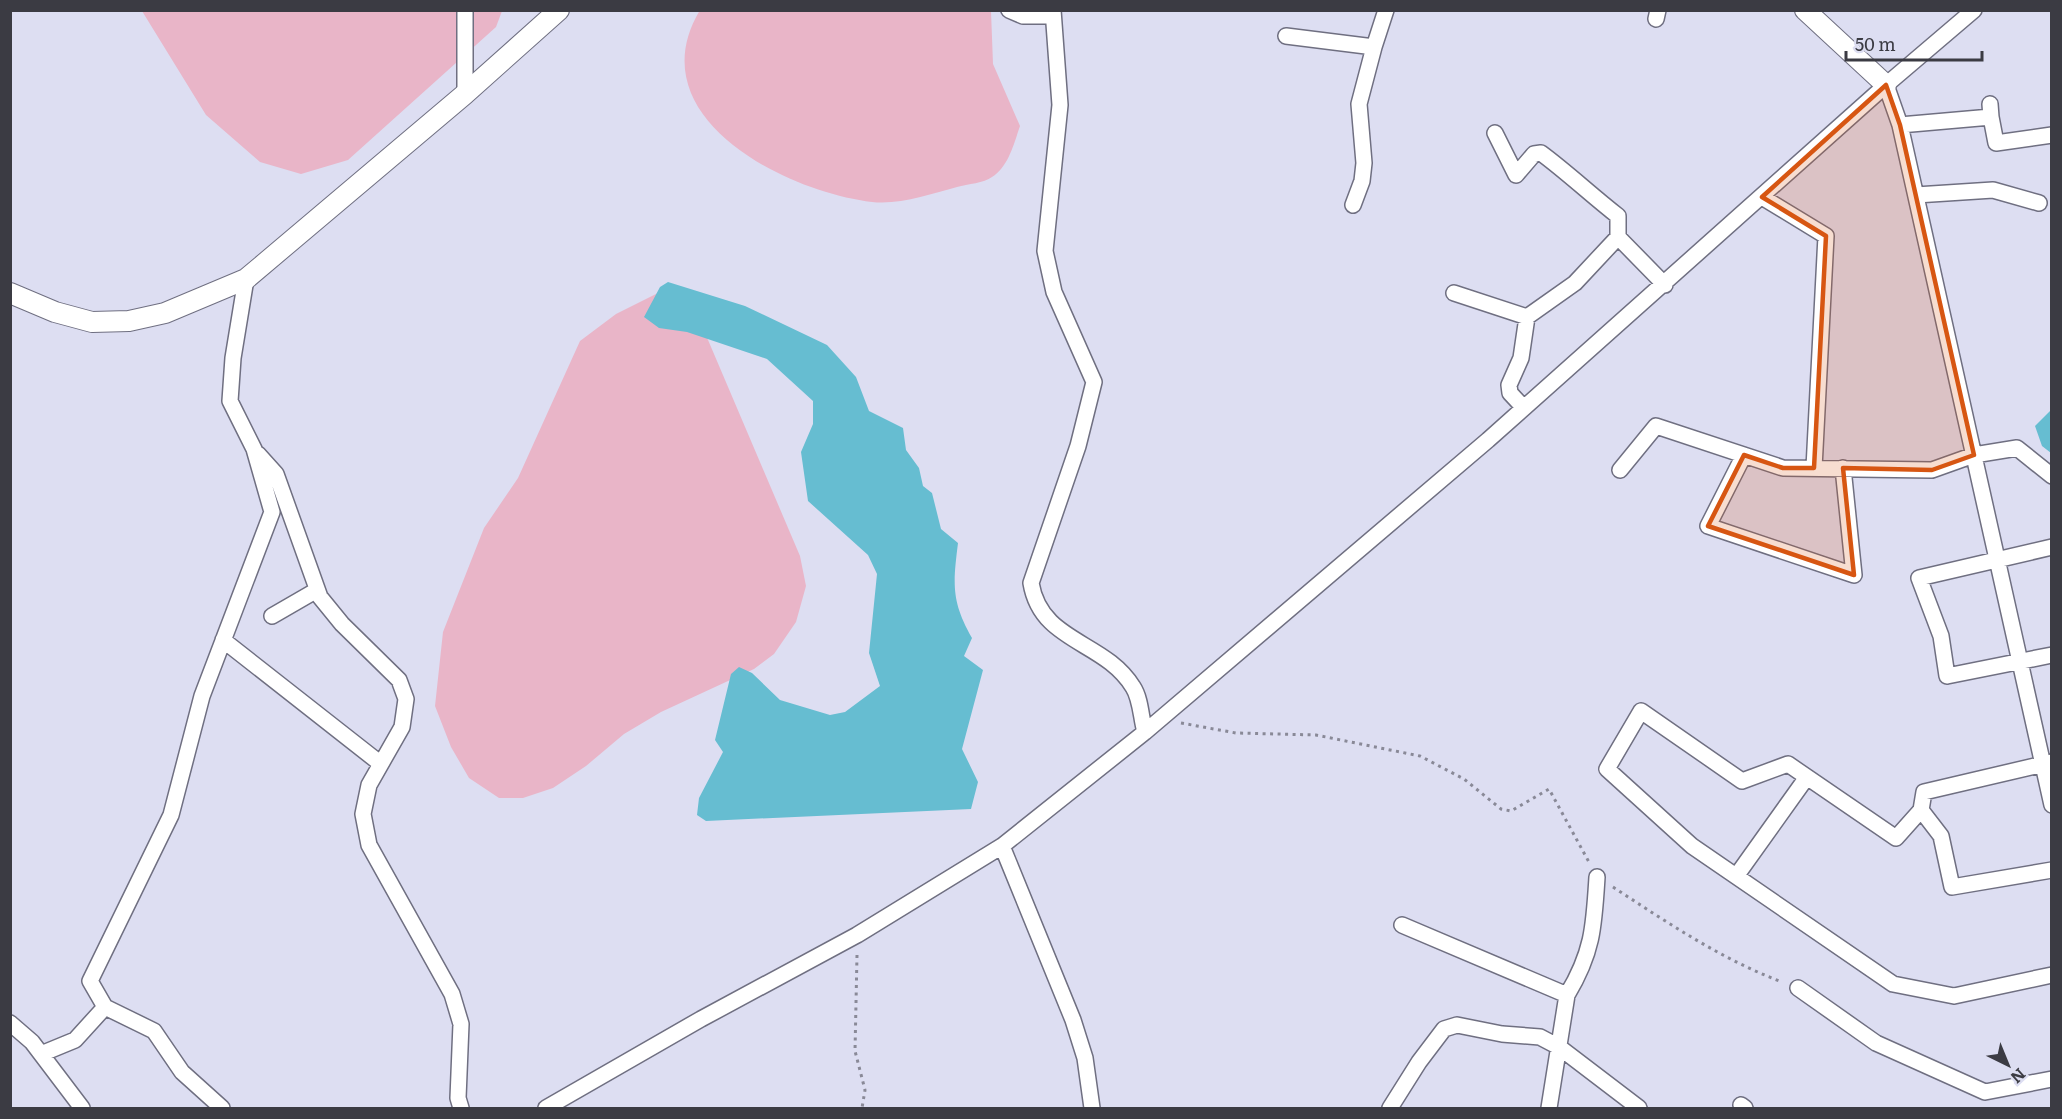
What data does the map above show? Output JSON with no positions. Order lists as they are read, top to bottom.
{
  "scale_bar": "50 m",
  "north": "bottom right"
}
